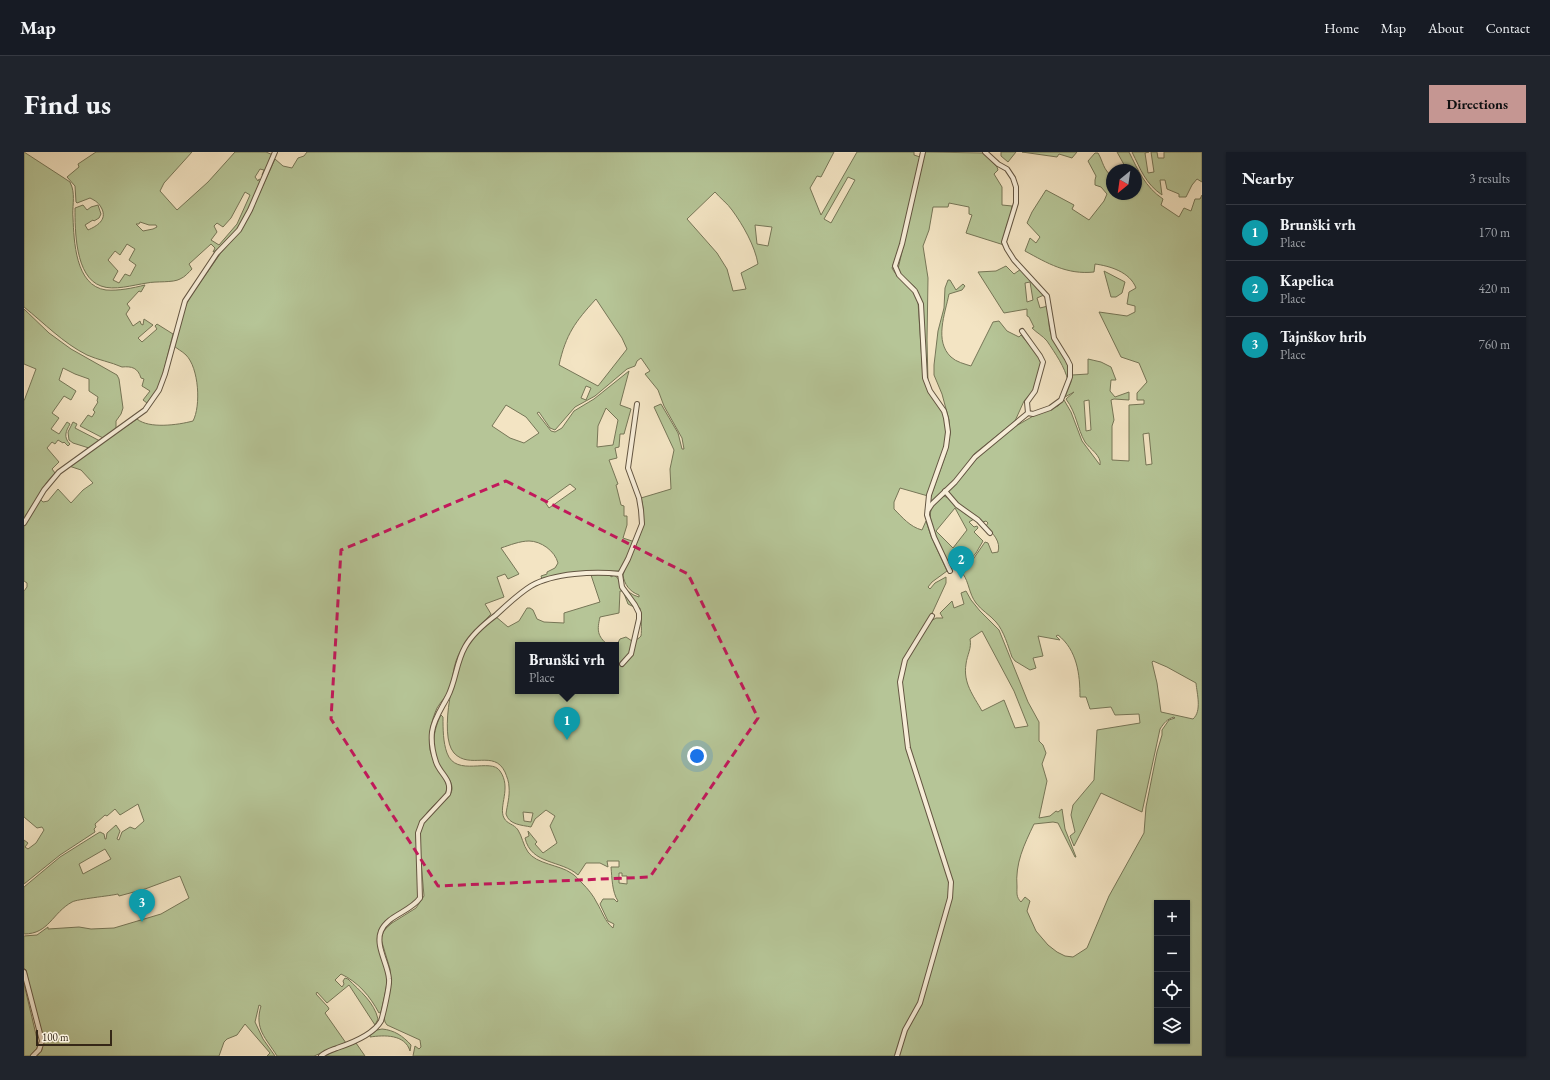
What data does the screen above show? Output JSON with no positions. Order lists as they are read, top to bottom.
{
  "scale_bar": "100 m",
  "north": "bottom left",
  "page": {
    "header": "Map",
    "nav": [
      "Home",
      "Map",
      "About",
      "Contact"
    ],
    "buttons": "Directions",
    "title": "Find us",
    "heading": ["Nearby", "3 results"],
    "list": [
      {
        "mark": "1",
        "name": "Brunški vrh",
        "note": "Place",
        "value": "170 m"
      },
      {
        "mark": "2",
        "name": "Kapelica",
        "note": "Place",
        "value": "420 m"
      },
      {
        "mark": "3",
        "name": "Tajnškov hrib",
        "note": "Place",
        "value": "760 m"
      }
    ],
    "pins": ["2", "1", "3"],
    "popup": ["Brunški vrh", "Place"],
    "map_buttons": ["+", "−"],
    "scale": "100 m"
  }
}
